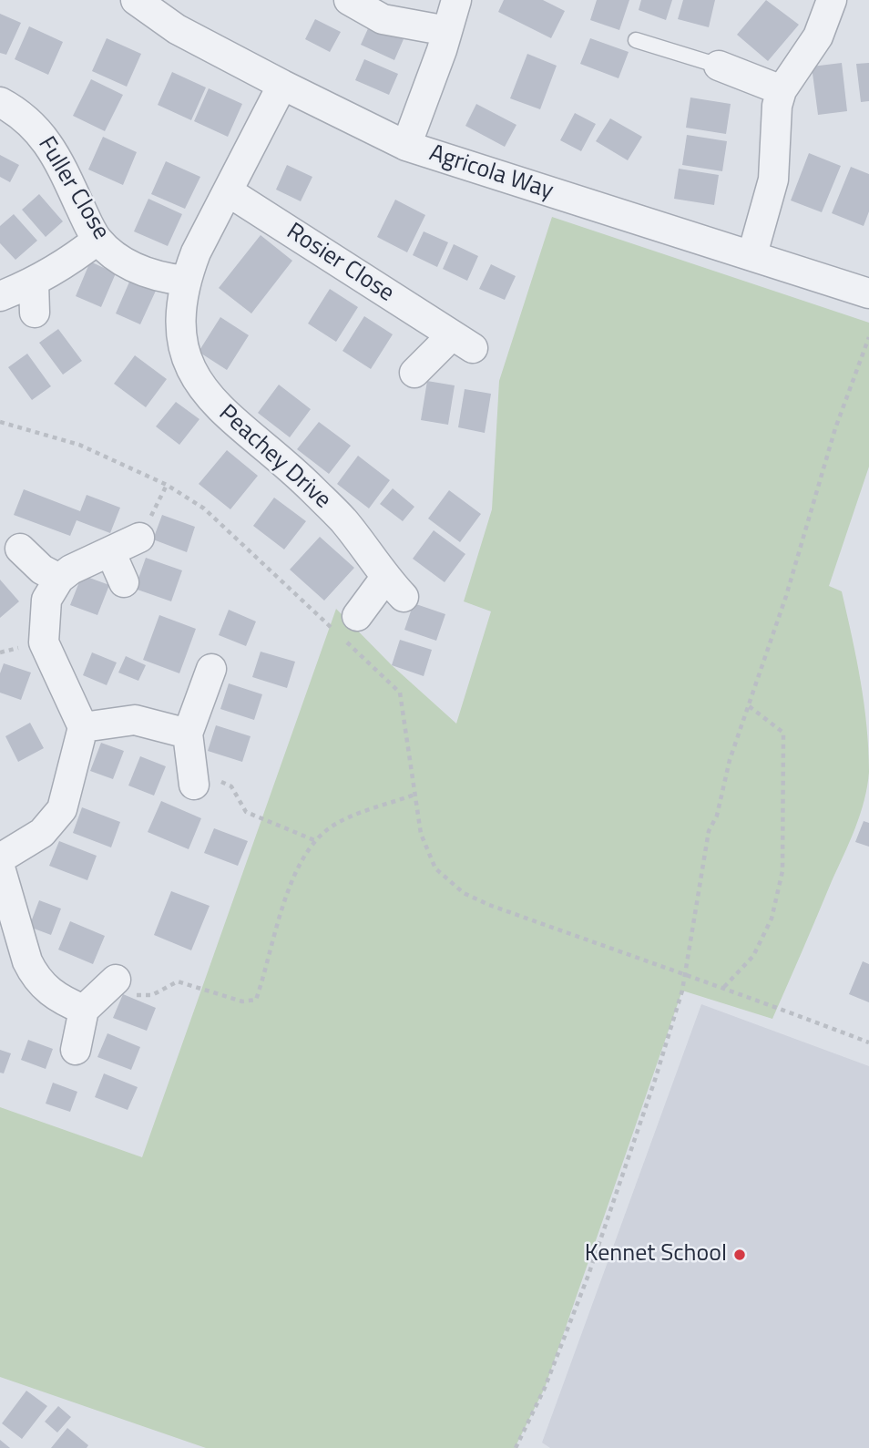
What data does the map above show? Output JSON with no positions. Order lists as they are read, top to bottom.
{
  "streets": {
    "street": [
      "Agricola Way",
      "Fuller Close",
      "Rosier Close",
      "Peachey Drive"
    ]
  },
  "crossings": [
    ["Agricola Way", "Peachey Drive"],
    ["Fuller Close", "Peachey Drive"],
    ["Rosier Close", "Peachey Drive"]
  ],
  "places": ["Kennet School"]
}
